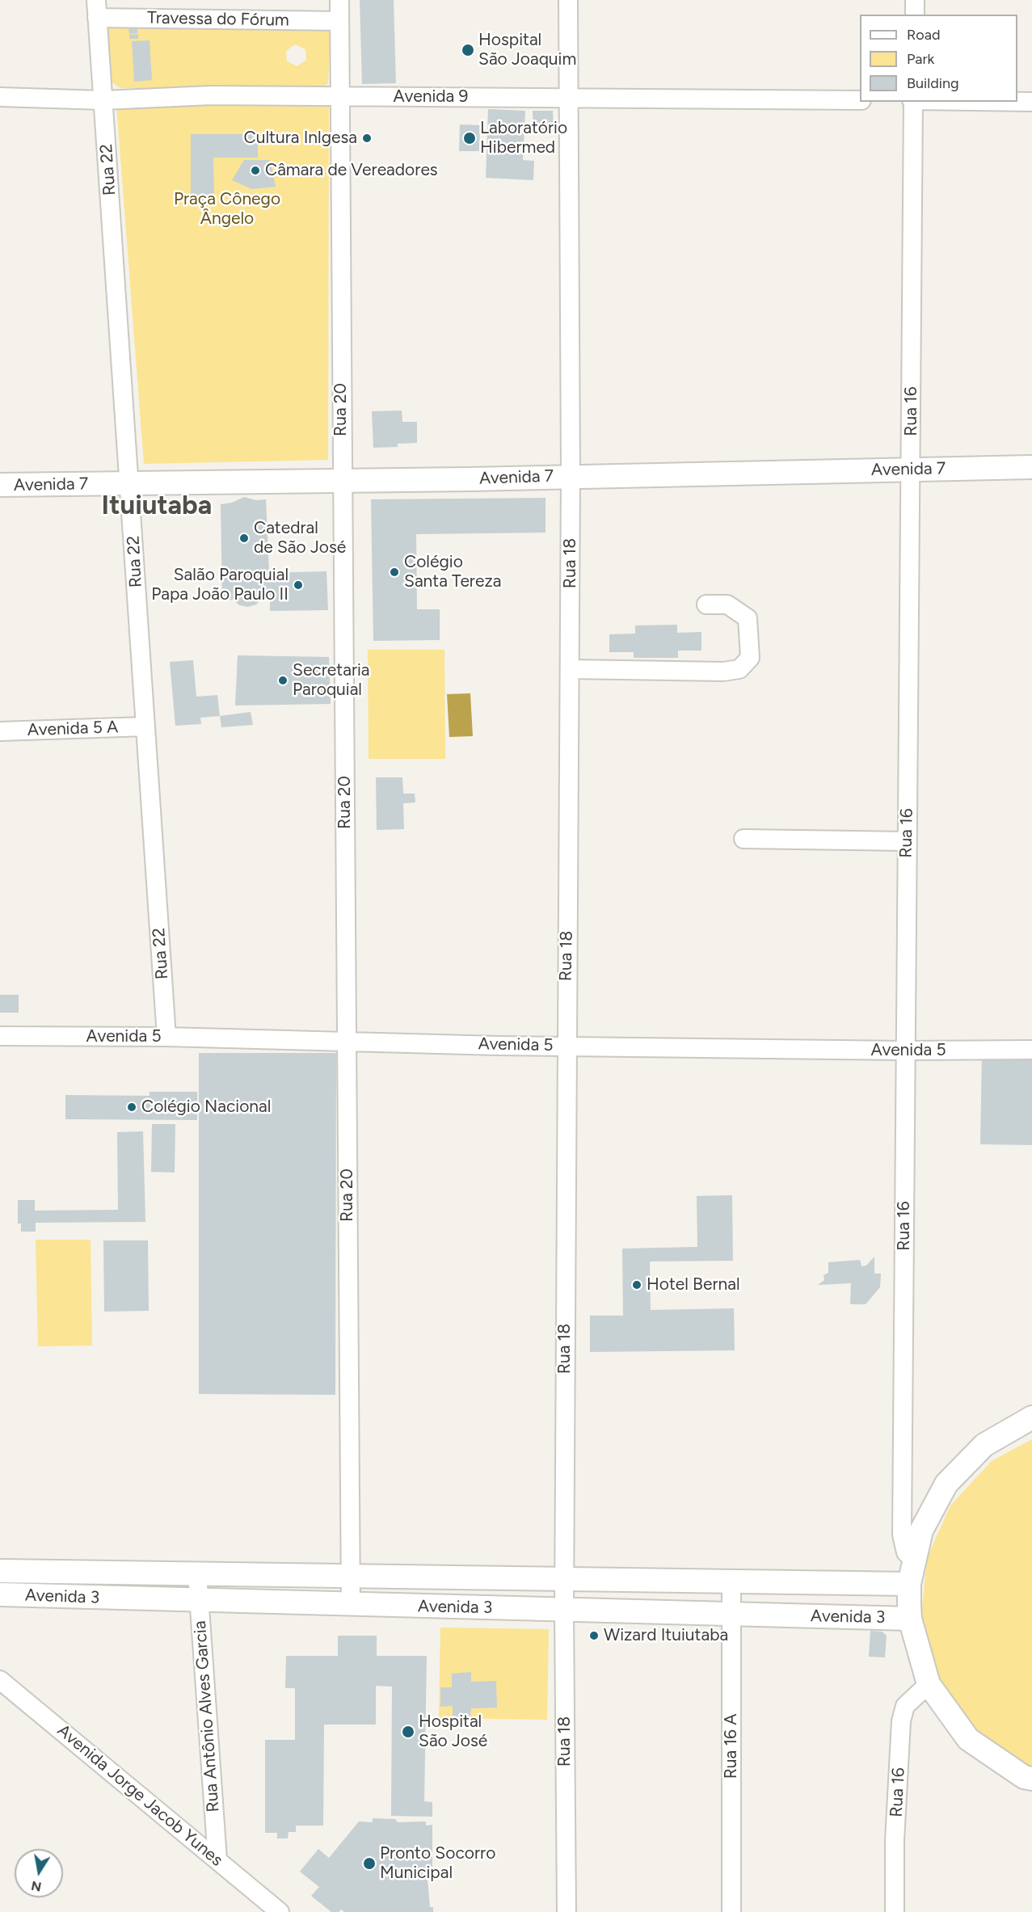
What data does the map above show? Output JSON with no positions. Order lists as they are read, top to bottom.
{
  "streets": {
    "main road": ["Avenida 7", "Avenida 3"],
    "street": [
      "Travessa do Fórum",
      "Avenida 9",
      "Rua 22",
      "Rua 20",
      "Rua 16",
      "Rua 18",
      "Avenida 5 A",
      "Avenida 5",
      "Rua Antônio Alves Garcia",
      "Rua 16 A",
      "Avenida Jorge Jacob Yunes"
    ]
  },
  "crossings": [
    ["Travessa do Fórum", "Rua 22"],
    ["Travessa do Fórum", "Rua 20"],
    ["Avenida 9", "Rua 22"],
    ["Avenida 9", "Rua 20"],
    ["Avenida 9", "Rua 18"],
    ["Rua 22", "Avenida 7"],
    ["Rua 22", "Avenida 5 A"],
    ["Rua 22", "Avenida 5"],
    ["Rua 20", "Avenida 7"],
    ["Rua 20", "Avenida 5"],
    ["Rua 20", "Avenida 3"],
    ["Rua 16", "Avenida 7"],
    ["Rua 16", "Avenida 5"],
    ["Avenida 7", "Rua 18"],
    ["Rua 18", "Avenida 5"],
    ["Rua 18", "Avenida 3"],
    ["Avenida 3", "Rua Antônio Alves Garcia"],
    ["Avenida 3", "Rua 16 A"],
    ["Rua Antônio Alves Garcia", "Avenida Jorge Jacob Yunes"]
  ],
  "districts": ["Ituiutaba"],
  "parks": ["Praça Cônego Ângelo"],
  "places": [
    "Hospital São Joaquim",
    "Cultura Inlgesa",
    "Laboratório Hibermed",
    "Câmara de Vereadores",
    "Catedral de São José",
    "Colégio Santa Tereza",
    "Salão Paroquial Papa João Paulo II",
    "Secretaria Paroquial",
    "Colégio Nacional",
    "Hotel Bernal",
    "Wizard Ituiutaba",
    "Hospital São José",
    "Pronto Socorro Municipal"
  ],
  "legend": ["Road", "Park", "Building"],
  "north": "bottom"
}
